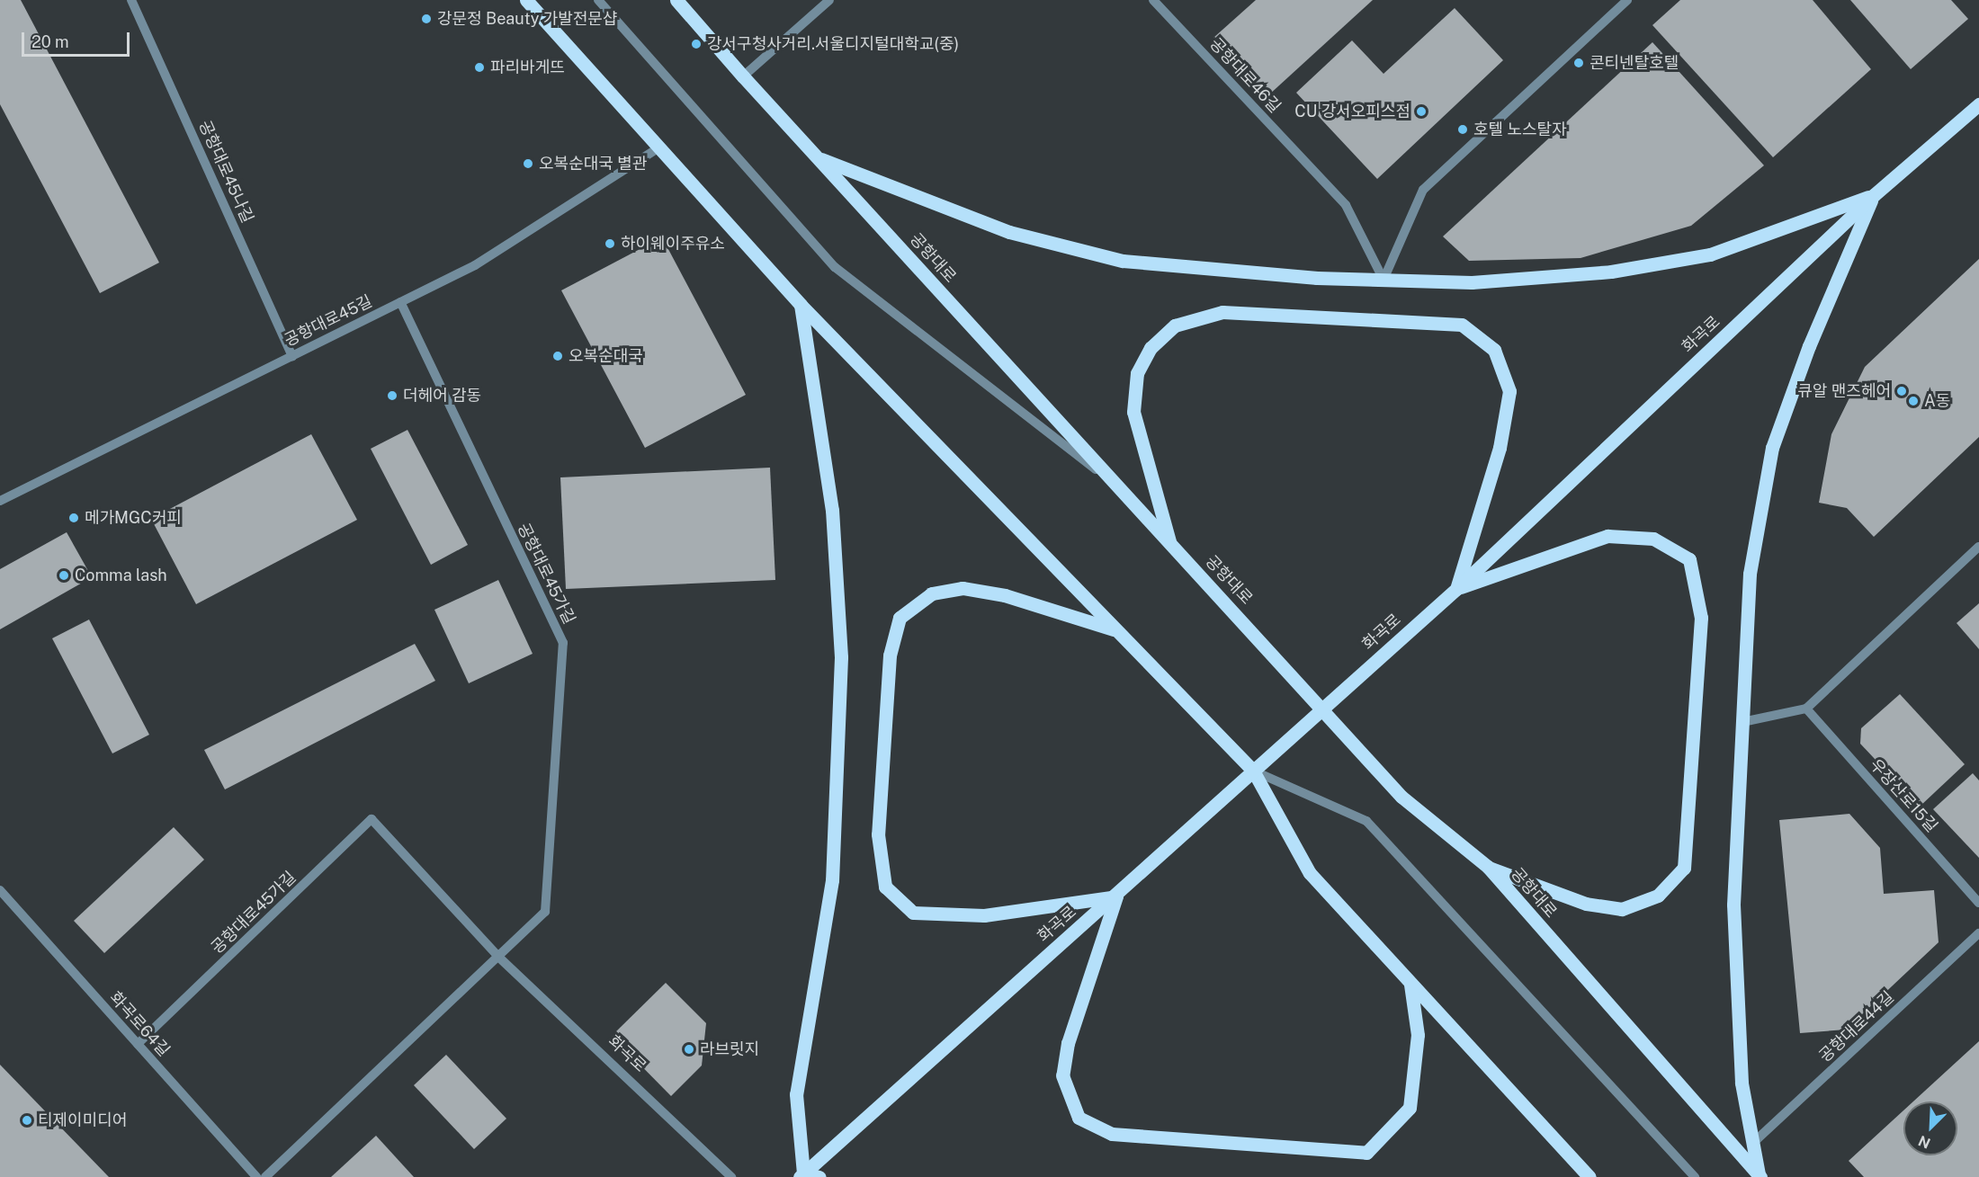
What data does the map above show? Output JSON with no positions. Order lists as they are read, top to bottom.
{
  "streets": {
    "main road": ["공항대로", "화곡로"],
    "street": [
      "공항대로46길",
      "공항대로45나길",
      "공항대로45길",
      "공항대로45가길",
      "우장산로15길",
      "화곡로64길",
      "공항대로44길"
    ]
  },
  "crossings": [
    ["공항대로45나길", "공항대로45길"],
    ["공항대로", "화곡로"],
    ["공항대로45길", "공항대로45가길"],
    ["화곡로", "공항대로45가길"],
    ["공항대로45가길", "화곡로64길"]
  ],
  "places": [
    "강문정 Beauty 가발전문샵",
    "강서구청사거리.서울디지털대학교(중)",
    "콘티넨탈호텔",
    "파리바게뜨",
    "CU 강서오피스점",
    "호텔 노스탈자",
    "오복순대국 별관",
    "하이웨이주유소",
    "오복순대국",
    "큐알 맨즈헤어",
    "더헤어 감동",
    "A동",
    "메가MGC커피",
    "Comma lash",
    "라브릿지",
    "티제이미디어"
  ],
  "scale_bar": "20 m",
  "north": "bottom left"
}
